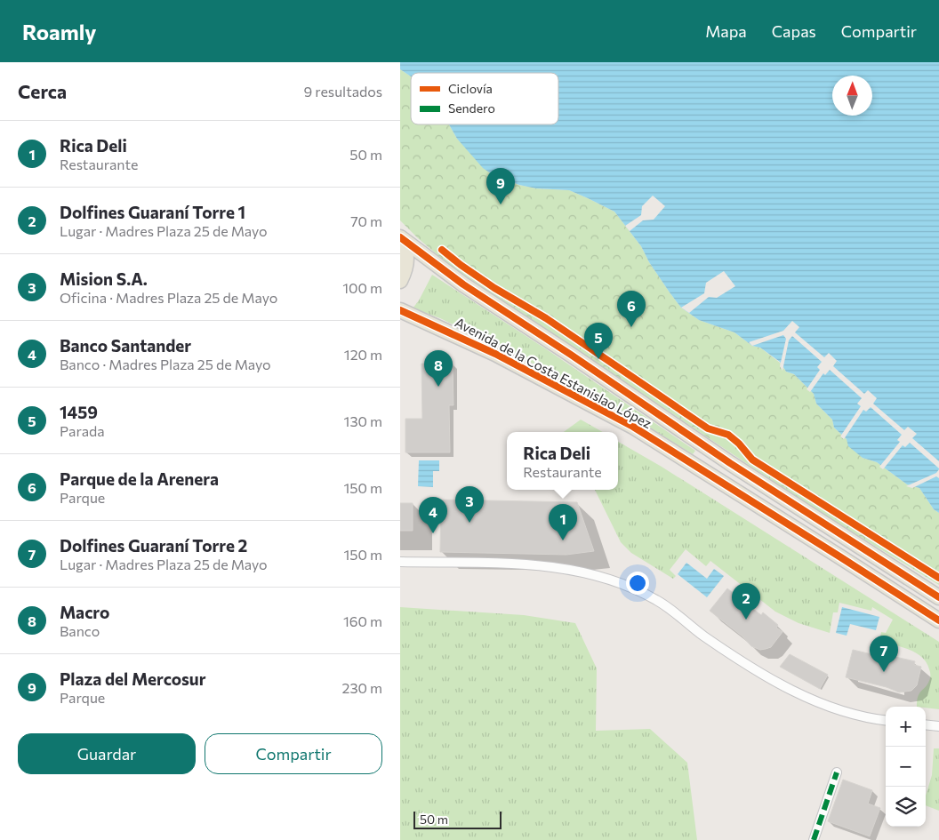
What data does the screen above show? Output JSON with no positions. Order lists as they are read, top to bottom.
{
  "streets": {
    "main road": ["Avenida de la Costa Estanislao López"]
  },
  "legend": ["Ciclovía", "Sendero"],
  "scale_bar": "50 m",
  "north": "top",
  "page": {
    "header": "Roamly",
    "nav": ["Mapa", "Capas", "Compartir"],
    "heading": ["Cerca", "9 resultados"],
    "list": [
      {
        "mark": "1",
        "name": "Rica Deli",
        "note": "Restaurante",
        "value": "50 m"
      },
      {
        "mark": "2",
        "name": "Dolfines Guaraní Torre 1",
        "note": "Lugar · Madres Plaza 25 de Mayo",
        "value": "70 m"
      },
      {
        "mark": "3",
        "name": "Mision S.A.",
        "note": "Oficina · Madres Plaza 25 de Mayo",
        "value": "100 m"
      },
      {
        "mark": "4",
        "name": "Banco Santander",
        "note": "Banco · Madres Plaza 25 de Mayo",
        "value": "120 m"
      },
      {
        "mark": "5",
        "name": "1459",
        "note": "Parada",
        "value": "130 m"
      },
      {
        "mark": "6",
        "name": "Parque de la Arenera",
        "note": "Parque",
        "value": "150 m"
      },
      {
        "mark": "7",
        "name": "Dolfines Guaraní Torre 2",
        "note": "Lugar · Madres Plaza 25 de Mayo",
        "value": "150 m"
      },
      {
        "mark": "8",
        "name": "Macro",
        "note": "Banco",
        "value": "160 m"
      },
      {
        "mark": "9",
        "name": "Plaza del Mercosur",
        "note": "Parque",
        "value": "230 m"
      }
    ],
    "pins": [
      "9",
      "6",
      "5",
      "8",
      "3",
      "4",
      "1",
      "2",
      "7"
    ],
    "popup": ["Rica Deli", "Restaurante"],
    "map_buttons": ["+", "−"],
    "buttons": ["Guardar", "Compartir"],
    "scale": "50 m"
  }
}
